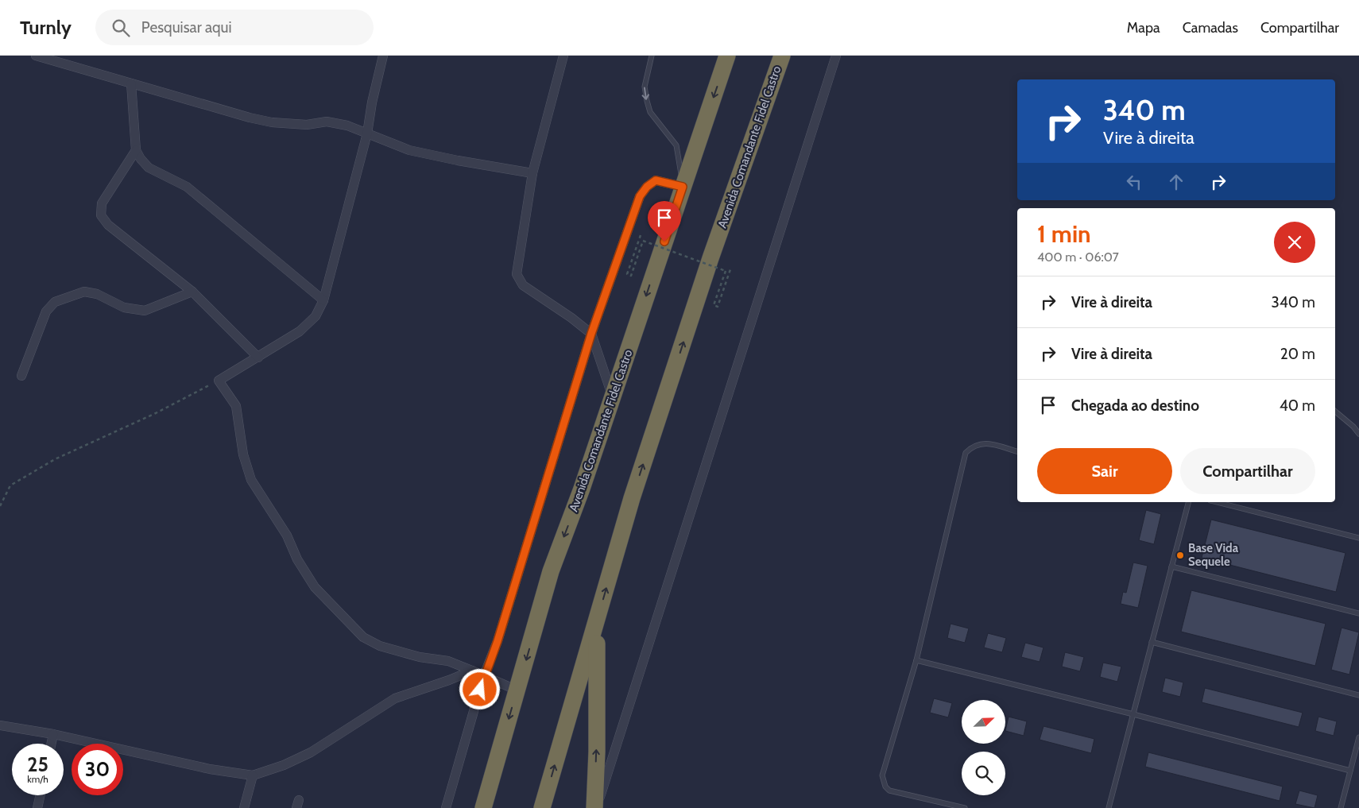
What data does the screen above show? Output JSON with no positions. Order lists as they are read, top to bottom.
{
  "streets": {
    "highway": ["Avenida Comandante Fidel Castro"]
  },
  "places": ["Base Vida Sequele"],
  "north": "top right",
  "page": {
    "header": "Turnly",
    "search": "Pesquisar aqui",
    "nav": ["Mapa", "Camadas", "Compartilhar"],
    "turn": ["340 m", "Vire à direita"],
    "heading": ["1 min", "400 m · 06:07"],
    "list": [
      {
        "name": "Vire à direita",
        "value": "340 m"
      },
      {
        "name": "Vire à direita",
        "value": "20 m"
      },
      {
        "name": "Chegada ao destino",
        "value": "40 m"
      }
    ],
    "buttons": ["Sair", "Compartilhar"],
    "speed": "25 km/h",
    "limit": "30"
  }
}
